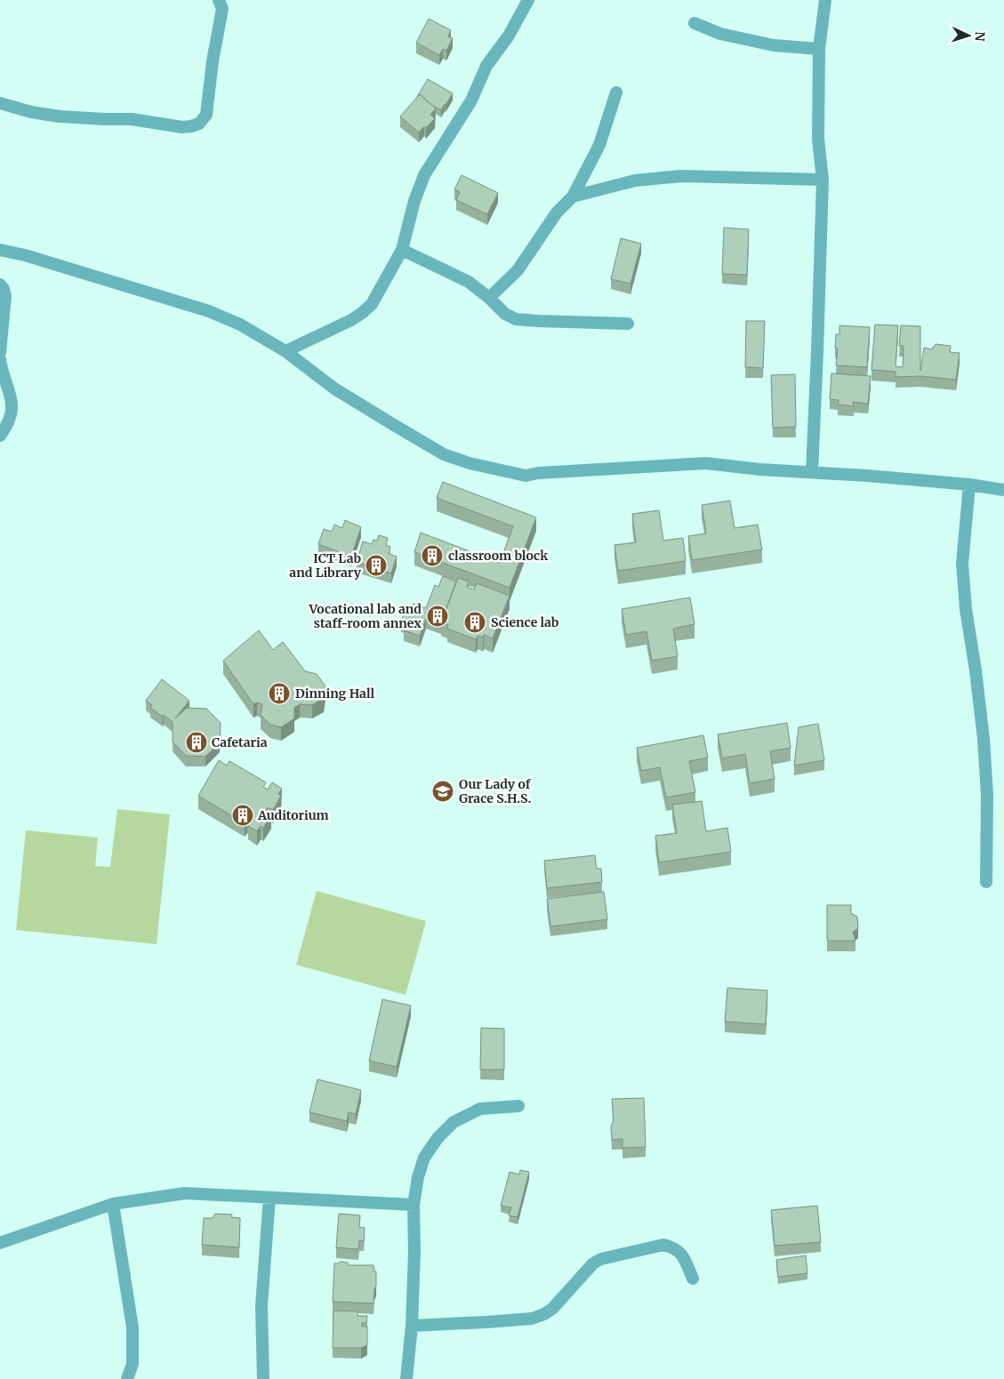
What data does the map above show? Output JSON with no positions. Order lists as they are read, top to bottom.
{
  "places": {
    "building": [
      "classroom block",
      "ICT Lab and Library",
      "Vocational lab and staff-room annex",
      "Science lab",
      "Dinning Hall",
      "Cafetaria",
      "Auditorium"
    ],
    "school or university": ["Our Lady of Grace S.H.S."]
  },
  "north": "right"
}
